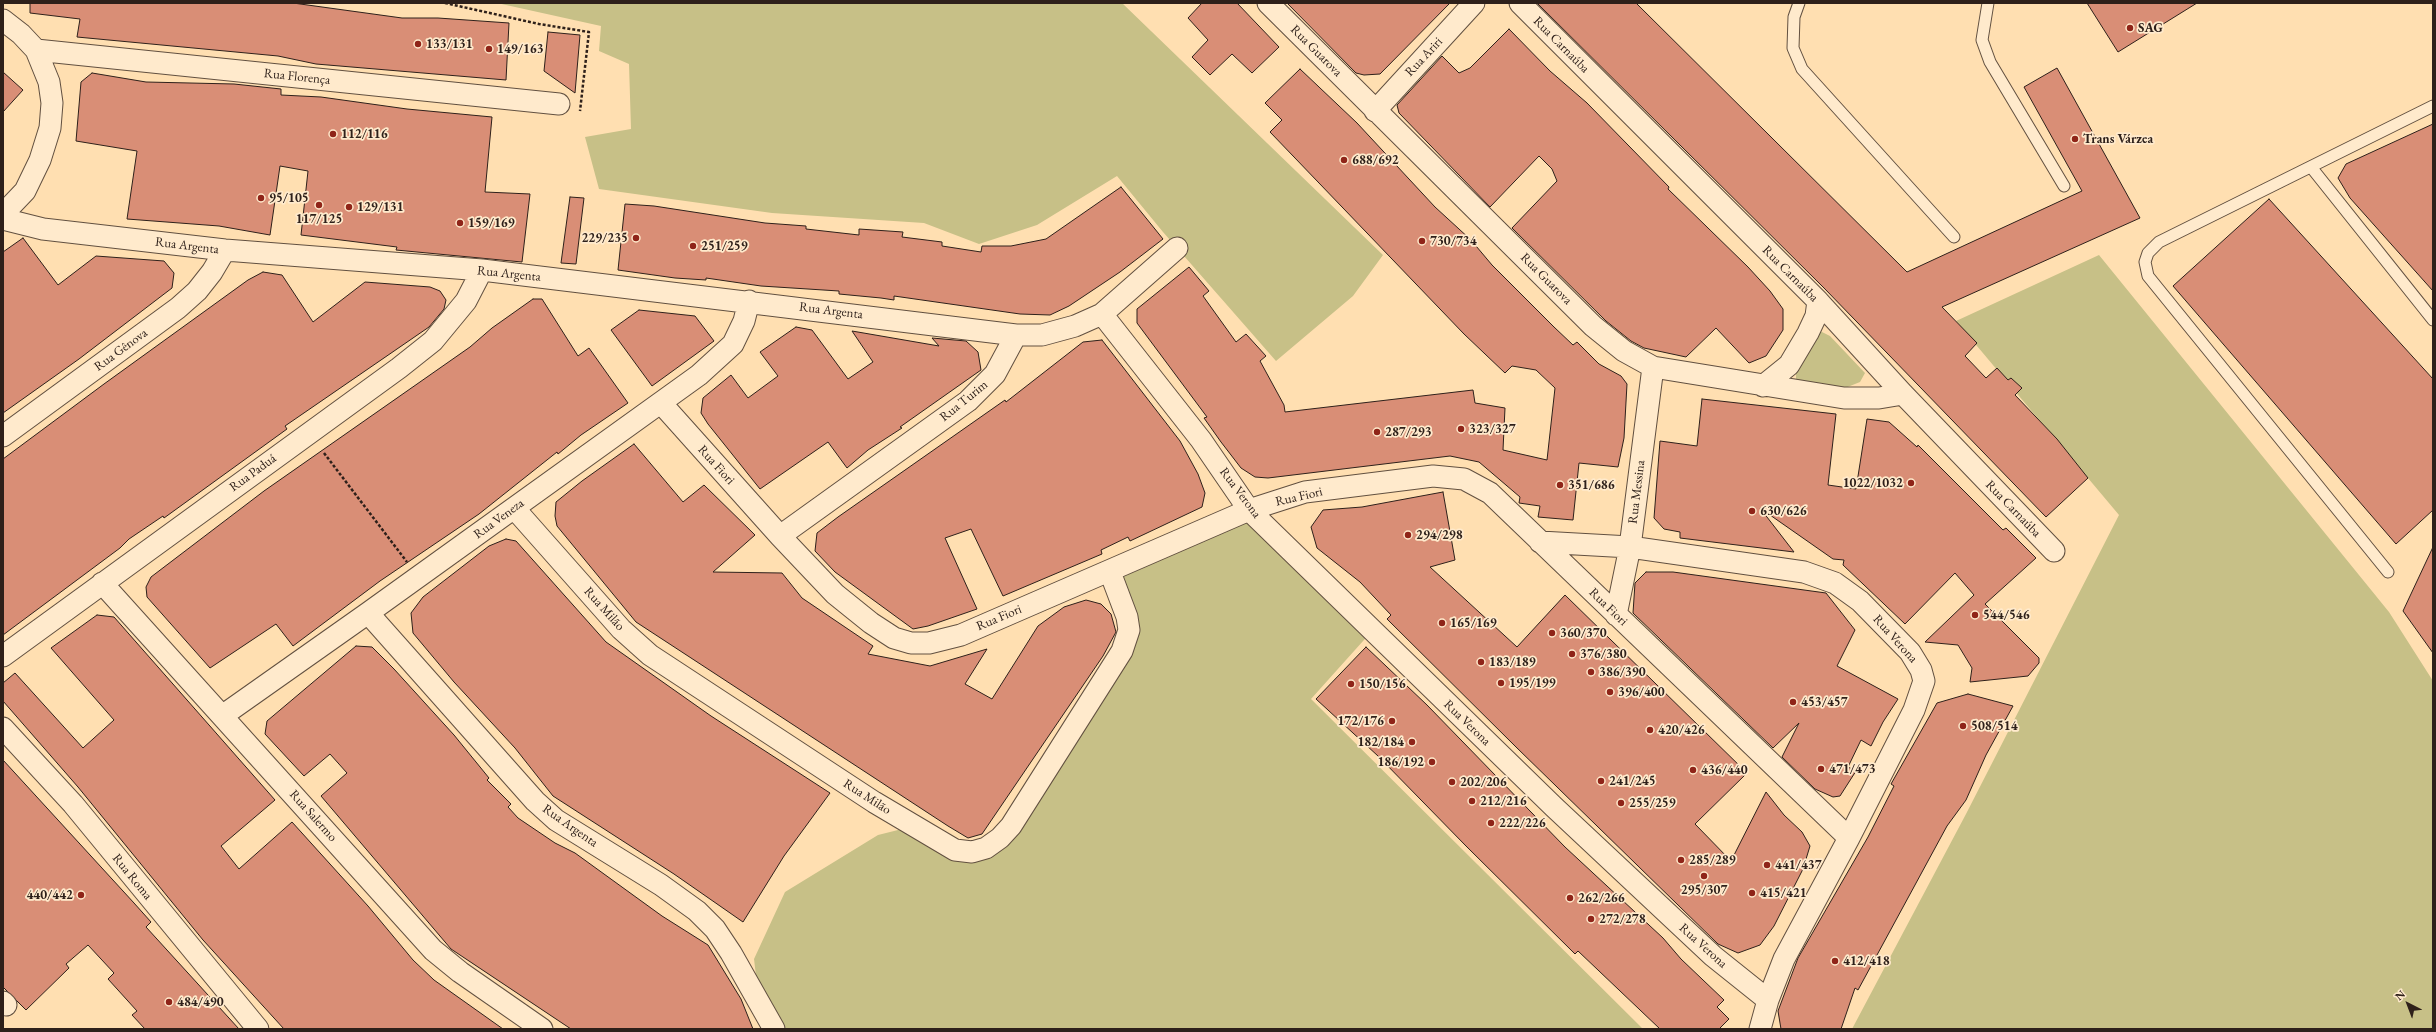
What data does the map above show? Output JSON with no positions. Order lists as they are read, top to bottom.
{
  "streets": {
    "street": [
      "Rua Carnaúba",
      "Rua Guarova",
      "Rua Ariri",
      "Rua Florença",
      "Rua Argenta",
      "Rua Gênova",
      "Rua Turim",
      "Rua Fiori",
      "Rua Paduá",
      "Rua Messina",
      "Rua Verona",
      "Rua Veneza",
      "Rua Milão",
      "Rua Salermo",
      "Rua Roma"
    ]
  },
  "crossings": [
    ["Rua Carnaúba", "Rua Guarova"],
    ["Rua Guarova", "Rua Ariri"],
    ["Rua Guarova", "Rua Messina"],
    ["Rua Argenta", "Rua Gênova"],
    ["Rua Argenta", "Rua Turim"],
    ["Rua Argenta", "Rua Paduá"],
    ["Rua Argenta", "Rua Veneza"],
    ["Rua Turim", "Rua Fiori"],
    ["Rua Fiori", "Rua Messina"],
    ["Rua Fiori", "Rua Verona"],
    ["Rua Fiori", "Rua Veneza"],
    ["Rua Fiori", "Rua Milão"],
    ["Rua Paduá", "Rua Salermo"],
    ["Rua Messina", "Rua Verona"],
    ["Rua Veneza", "Rua Milão"],
    ["Rua Veneza", "Rua Salermo"]
  ],
  "places": [
    "SAG",
    "133/131",
    "149/163",
    "112/116",
    "Trans Várzea",
    "688/692",
    "95/105",
    "117/125",
    "129/131",
    "159/169",
    "229/235",
    "730/734",
    "251/259",
    "323/327",
    "287/293",
    "1022/1032",
    "351/686",
    "630/626",
    "294/298",
    "544/546",
    "165/169",
    "360/370",
    "376/380",
    "183/189",
    "386/390",
    "195/199",
    "150/156",
    "396/400",
    "453/457",
    "172/176",
    "508/514",
    "420/426",
    "182/184",
    "186/192",
    "471/473",
    "436/440",
    "241/245",
    "202/206",
    "212/216",
    "255/259",
    "222/226",
    "285/289",
    "441/437",
    "295/307",
    "415/421",
    "440/442",
    "262/266",
    "272/278",
    "412/418",
    "484/490"
  ],
  "north": "top left"
}
